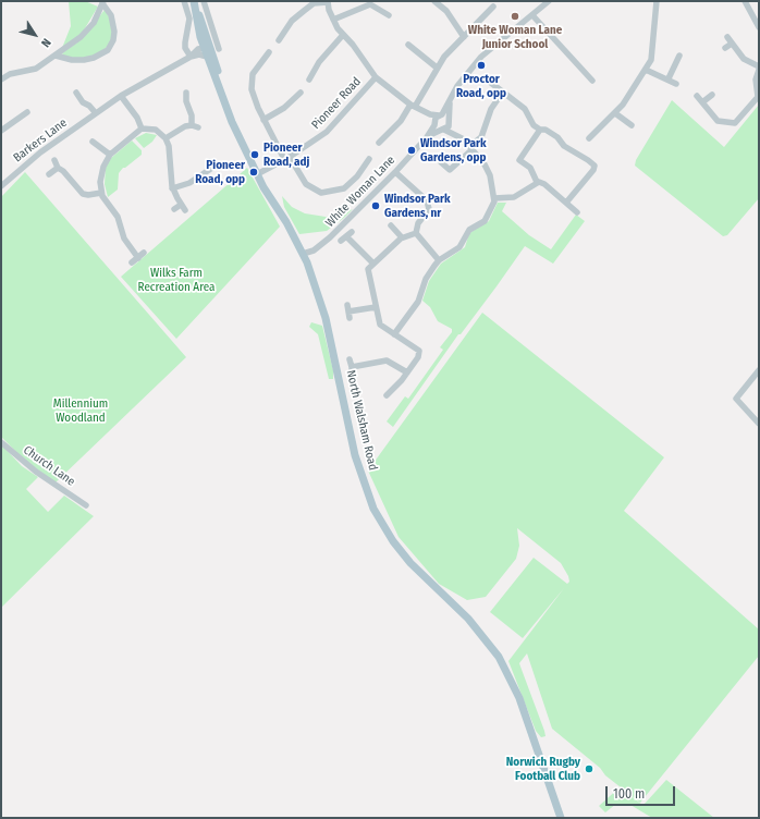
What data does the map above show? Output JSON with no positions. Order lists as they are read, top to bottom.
{
  "streets": {
    "main road": ["North Walsham Road"],
    "street": [
      "Pioneer Road",
      "Barkers Lane",
      "White Woman Lane",
      "Church Lane"
    ]
  },
  "crossings": [
    ["Pioneer Road", "North Walsham Road"],
    ["Barkers Lane", "North Walsham Road"],
    ["White Woman Lane", "North Walsham Road"]
  ],
  "parks": ["Wilks Farm Recreation Area", "Millennium Woodland"],
  "places": [
    "White Woman Lane Junior School",
    "Proctor Road, opp",
    "Windsor Park Gardens, opp",
    "Pioneer Road, adj",
    "Pioneer Road, opp",
    "Windsor Park Gardens, nr",
    "Norwich Rugby Football Club"
  ],
  "scale_bar": "100 m",
  "north": "bottom right"
}
